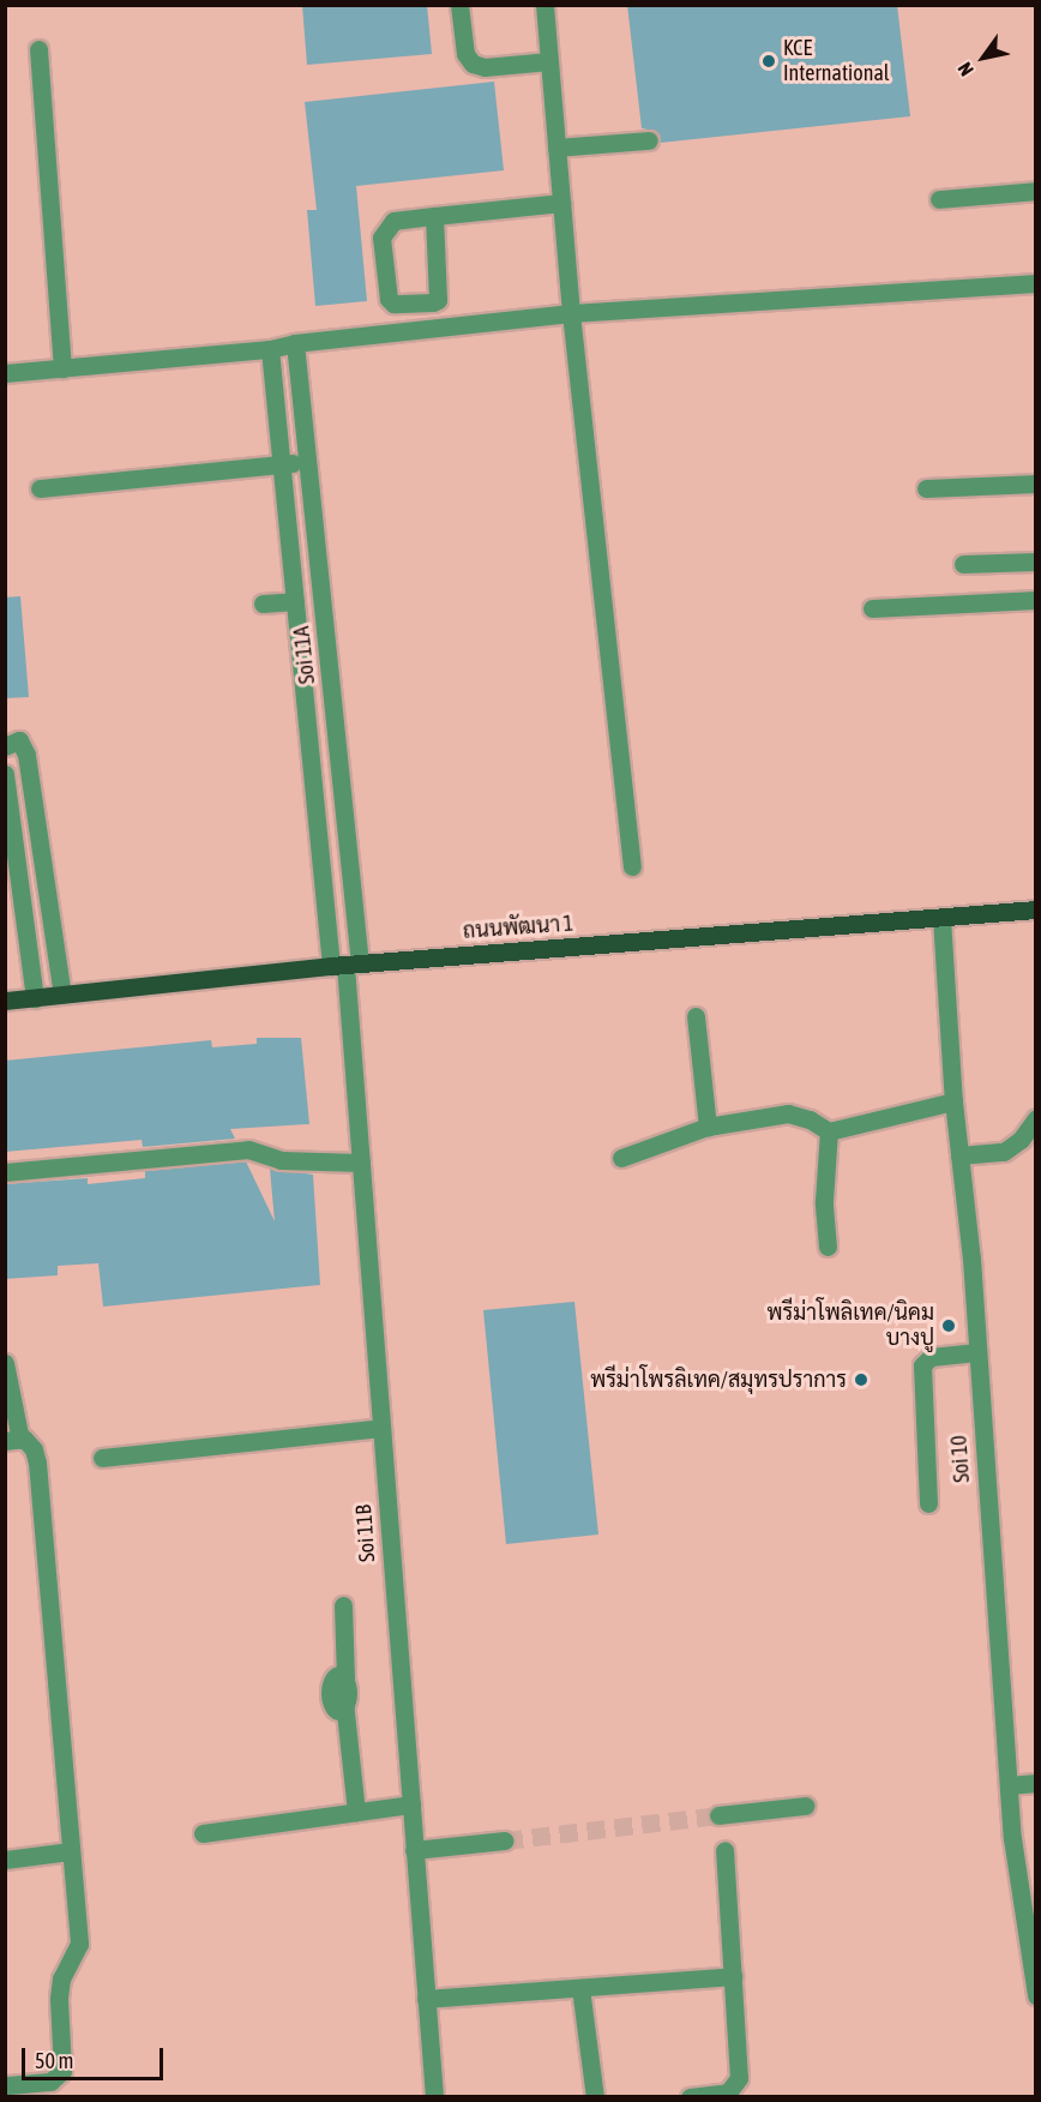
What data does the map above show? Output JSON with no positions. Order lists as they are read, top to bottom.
{
  "streets": {
    "main road": ["ถนนพัฒนา 1"],
    "street": ["Soi 11A", "Soi 10", "Soi 11B"]
  },
  "crossings": [
    ["Soi 11A", "ถนนพัฒนา 1"],
    ["Soi 11A", "Soi 11B"],
    ["ถนนพัฒนา 1", "Soi 10"],
    ["ถนนพัฒนา 1", "Soi 11B"]
  ],
  "places": ["KCE International", "พรีม่าโพลิเทค/นิคม บางปู", "พรีม่าโพรลิเทค/สมุทรปราการ"],
  "scale_bar": "50 m",
  "north": "bottom left"
}
